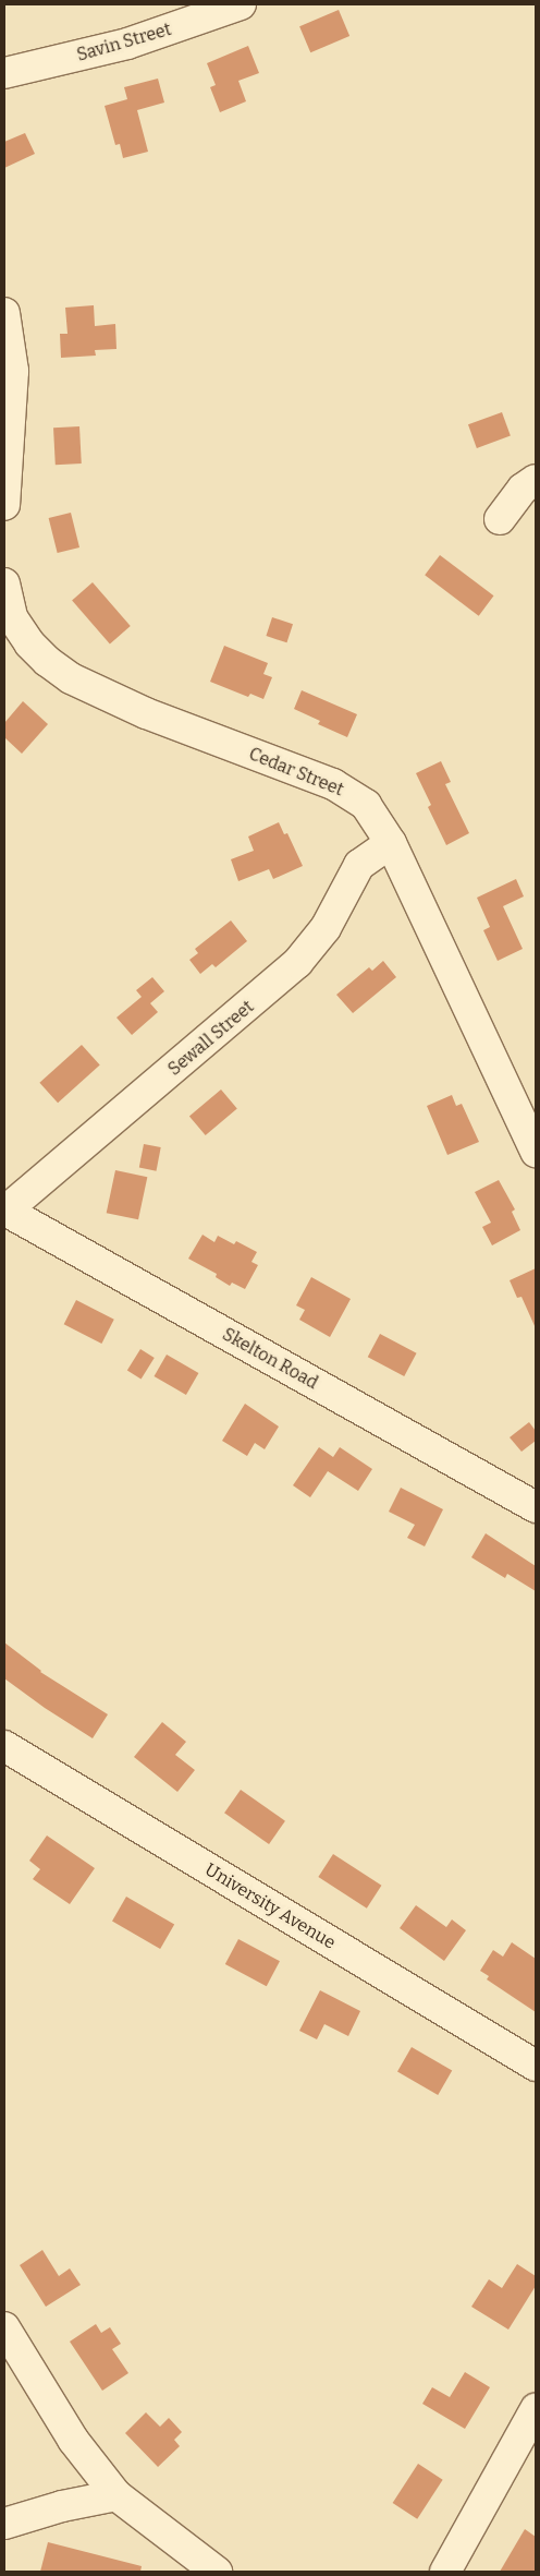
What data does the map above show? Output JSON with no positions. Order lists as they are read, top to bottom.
{
  "streets": {
    "street": [
      "Savin Street",
      "Cedar Street",
      "Sewall Street",
      "Skelton Road",
      "University Avenue"
    ]
  },
  "crossings": [
    ["Cedar Street", "Sewall Street"],
    ["Sewall Street", "Skelton Road"]
  ]
}
